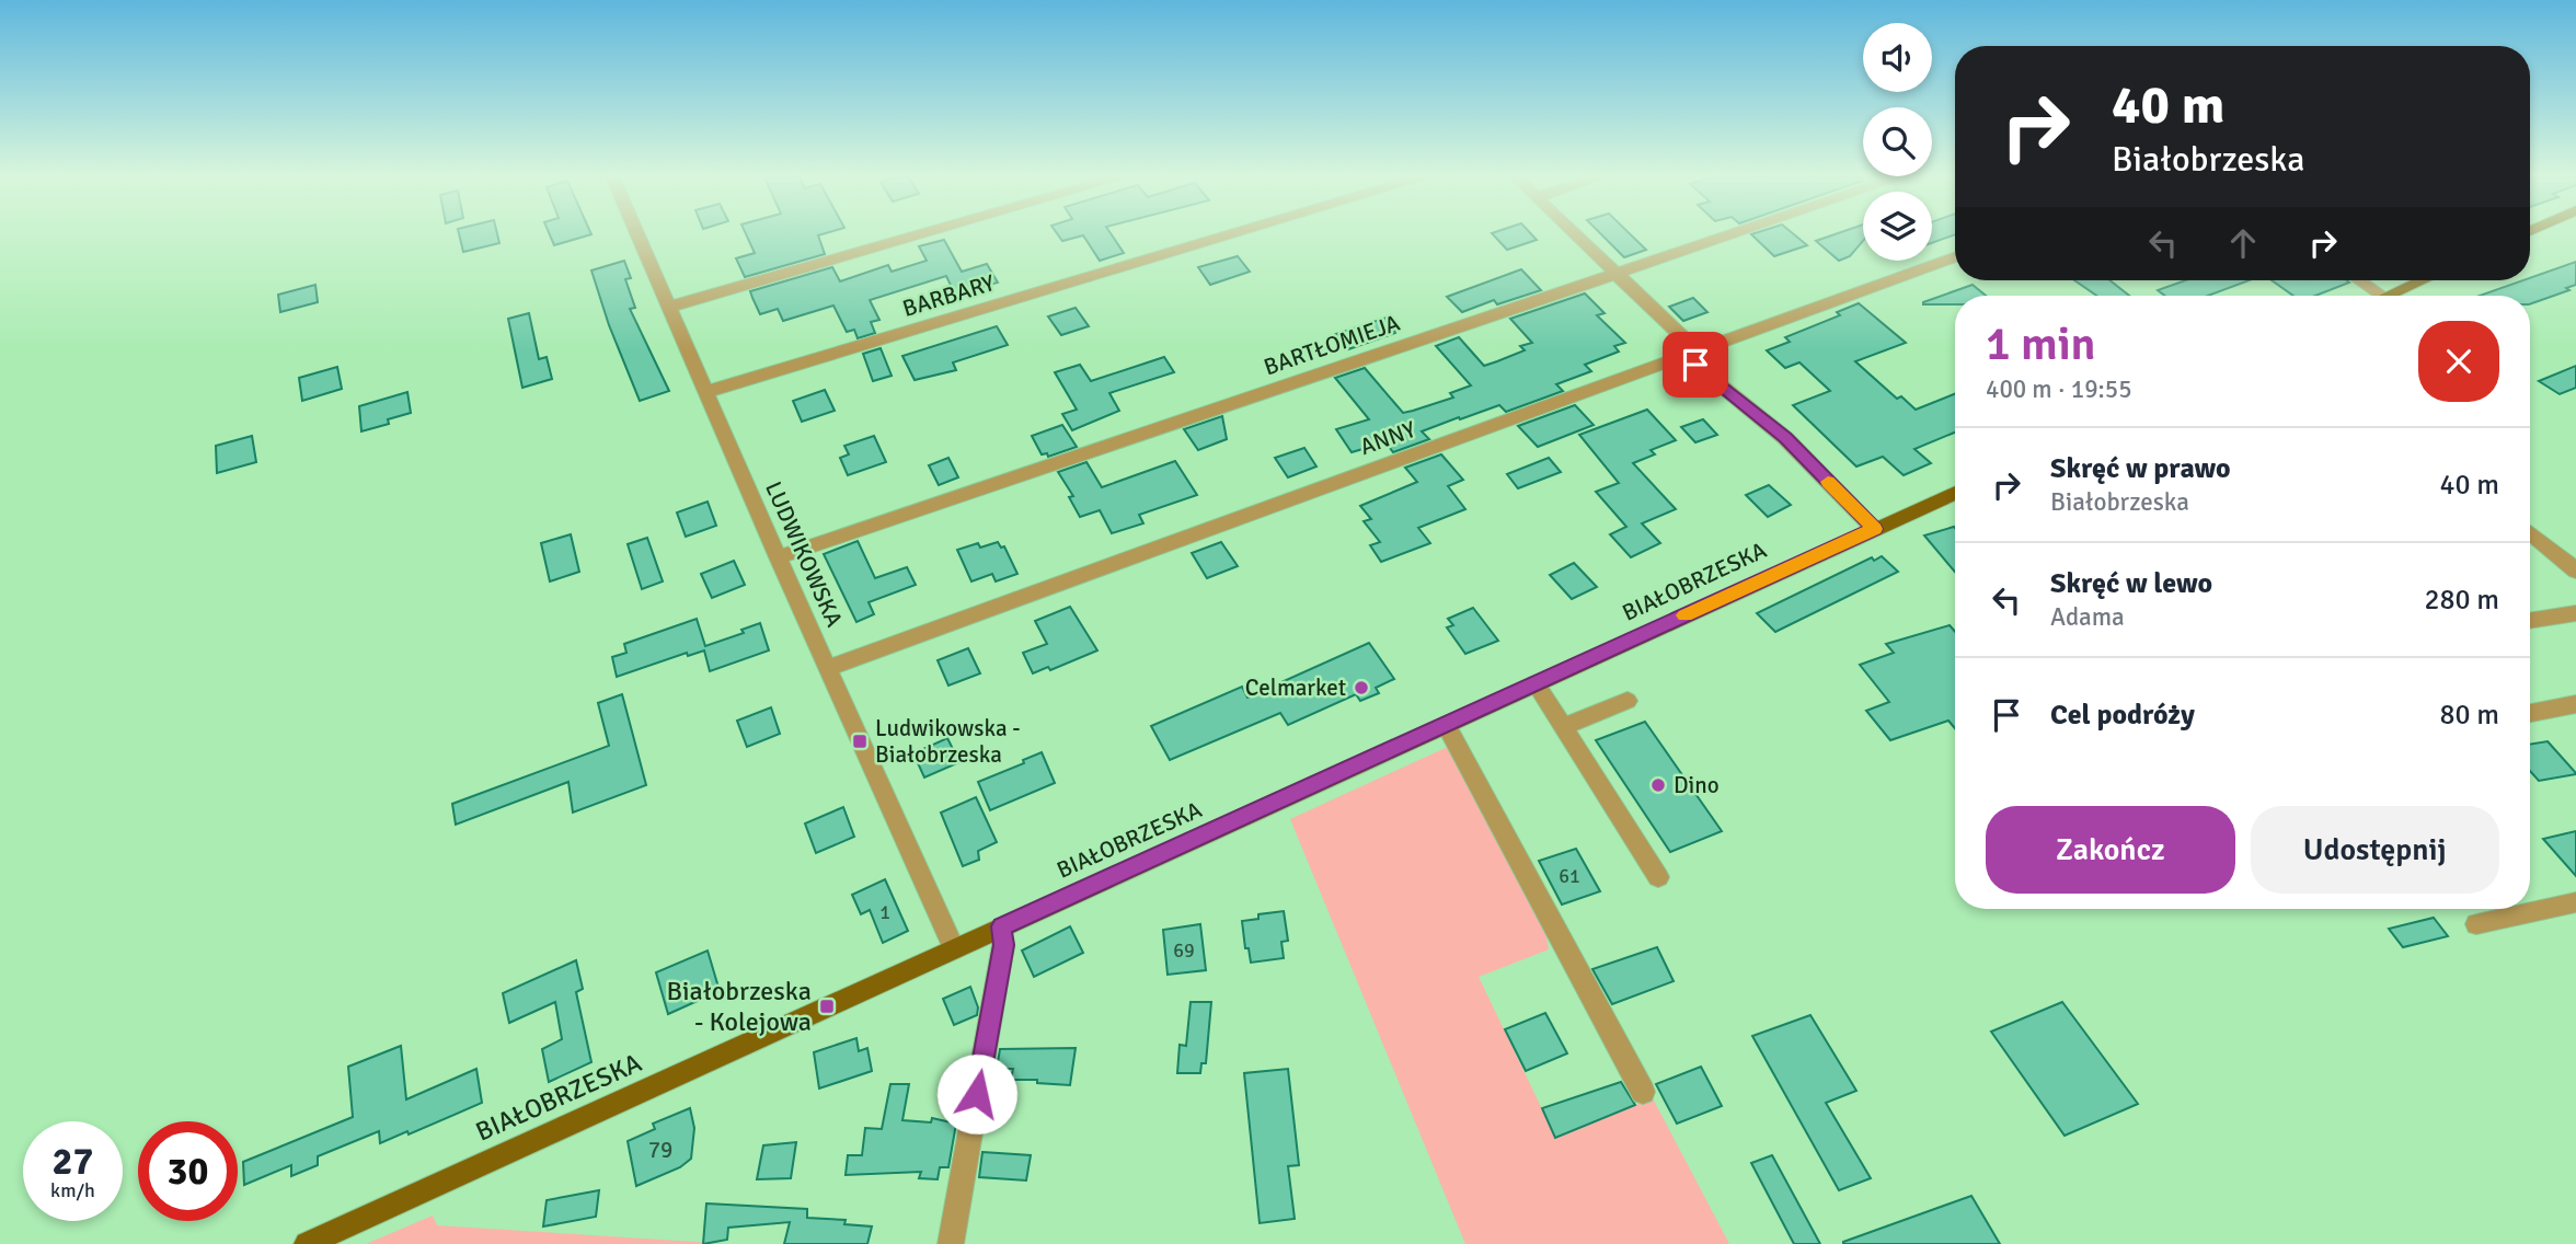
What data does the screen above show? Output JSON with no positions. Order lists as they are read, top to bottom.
{
  "streets": {
    "main road": ["BIAŁOBRZESKA"],
    "street": [
      "BARBARY",
      "BARTŁOMIEJA",
      "ANNY",
      "LUDWIKOWSKA"
    ]
  },
  "crossings": [
    ["BARBARY", "LUDWIKOWSKA"],
    ["BARTŁOMIEJA", "LUDWIKOWSKA"],
    ["ANNY", "LUDWIKOWSKA"],
    ["LUDWIKOWSKA", "BIAŁOBRZESKA"]
  ],
  "places": {
    "other": ["Celmarket", "Dino"],
    "transit": ["Ludwikowska - Białobrzeska", "Białobrzeska - Kolejowa"]
  },
  "house_numbers": [
    "61",
    "1",
    "69",
    "79"
  ],
  "page": {
    "turn": ["40 m", "Białobrzeska"],
    "heading": ["1 min", "400 m · 19:55"],
    "list": [
      {
        "name": "Skręć w prawo",
        "note": "Białobrzeska",
        "value": "40 m"
      },
      {
        "name": "Skręć w lewo",
        "note": "Adama",
        "value": "280 m"
      },
      {
        "name": "Cel podróży",
        "value": "80 m"
      }
    ],
    "buttons": ["Zakończ", "Udostępnij"],
    "speed": "27 km/h",
    "limit": "30"
  }
}
